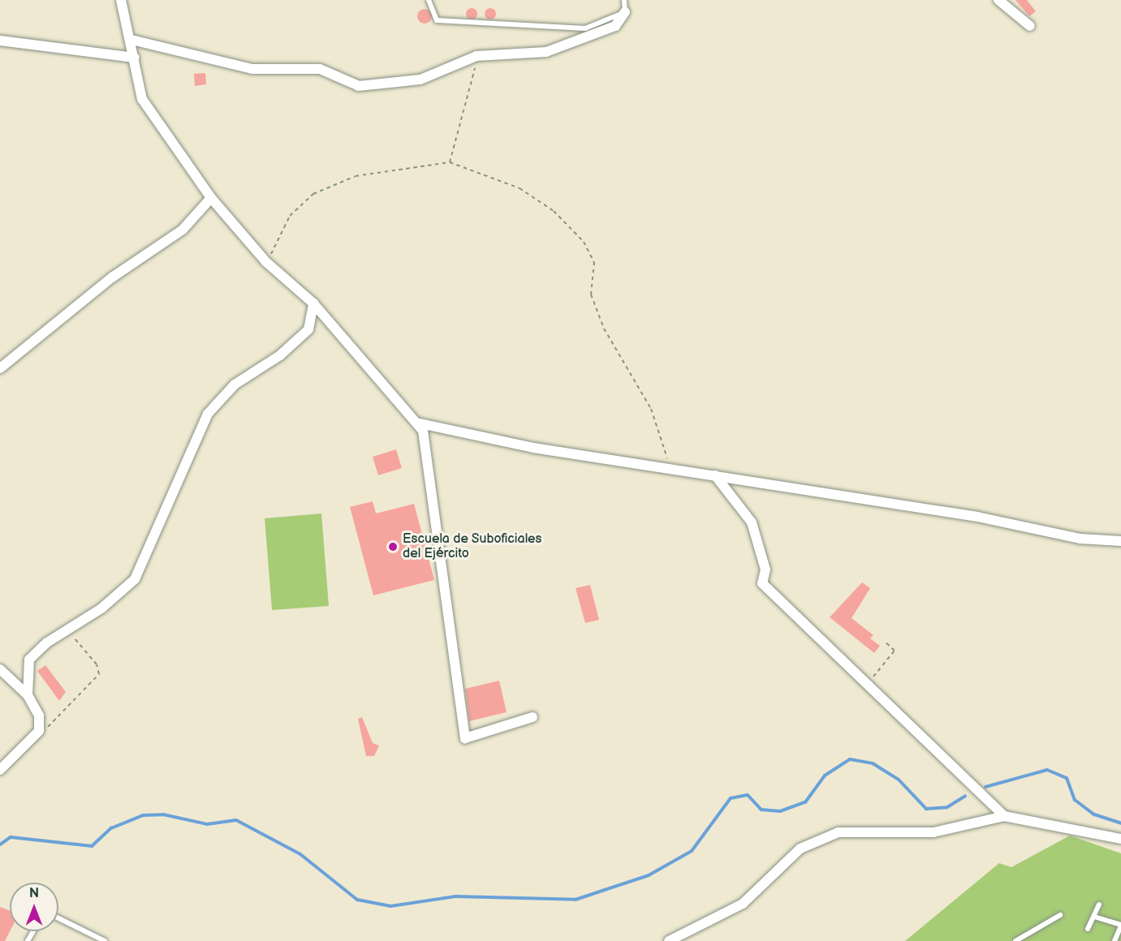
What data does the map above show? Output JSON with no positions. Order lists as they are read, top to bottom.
{
  "places": ["Escuela de Suboficiales del Ejército"],
  "north": "top"
}
